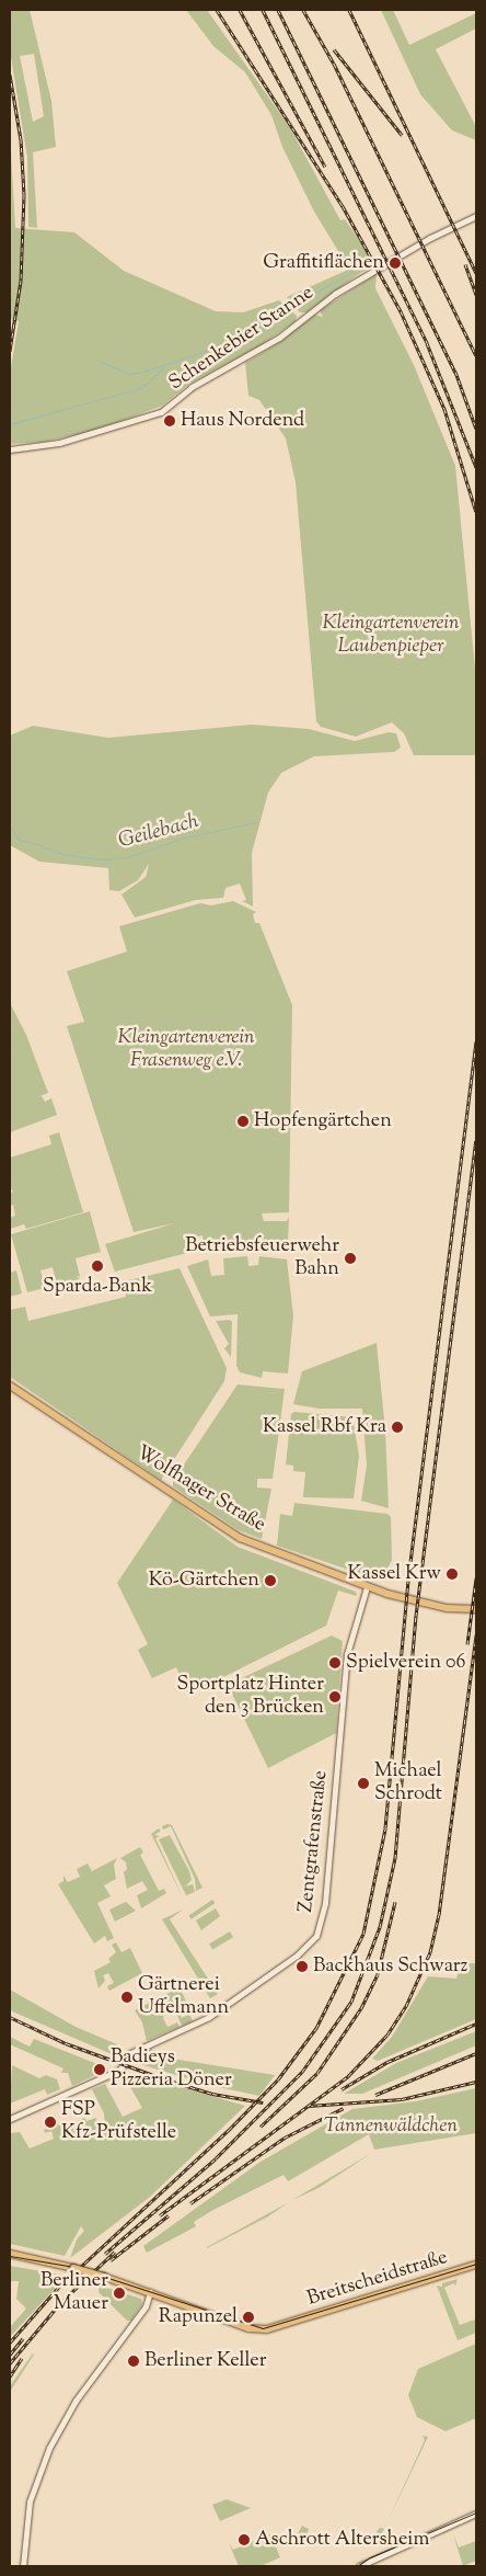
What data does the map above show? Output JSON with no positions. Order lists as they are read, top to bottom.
{
  "streets": {
    "main road": ["Wolfhager Straße", "Breitscheidstraße"],
    "street": ["Schenkebier Stanne", "Zentgrafenstraße"]
  },
  "crossings": [
    ["Wolfhager Straße", "Zentgrafenstraße"]
  ],
  "water": ["Geilebach"],
  "parks": ["Kleingartenverein Laubenpieper", "Kleingartenverein Frasenweg e.V.", "Tannenwäldchen"],
  "places": [
    "Graffitiflächen",
    "Haus Nordend",
    "Hopfengärtchen",
    "Betriebsfeuerwehr Bahn",
    "Sparda-Bank",
    "Kassel Rbf Kra",
    "Kassel Krw",
    "Kö-Gärtchen",
    "Spielverein 06",
    "Sportplatz Hinter den 3 Brücken",
    "Michael Schrodt",
    "Backhaus Schwarz",
    "Gärtnerei Uffelmann",
    "Badieys Pizzeria Döner",
    "FSP Kfz-Prüfstelle",
    "Berliner Mauer",
    "Rapunzel",
    "Berliner Keller",
    "Aschrott Altersheim"
  ]
}
